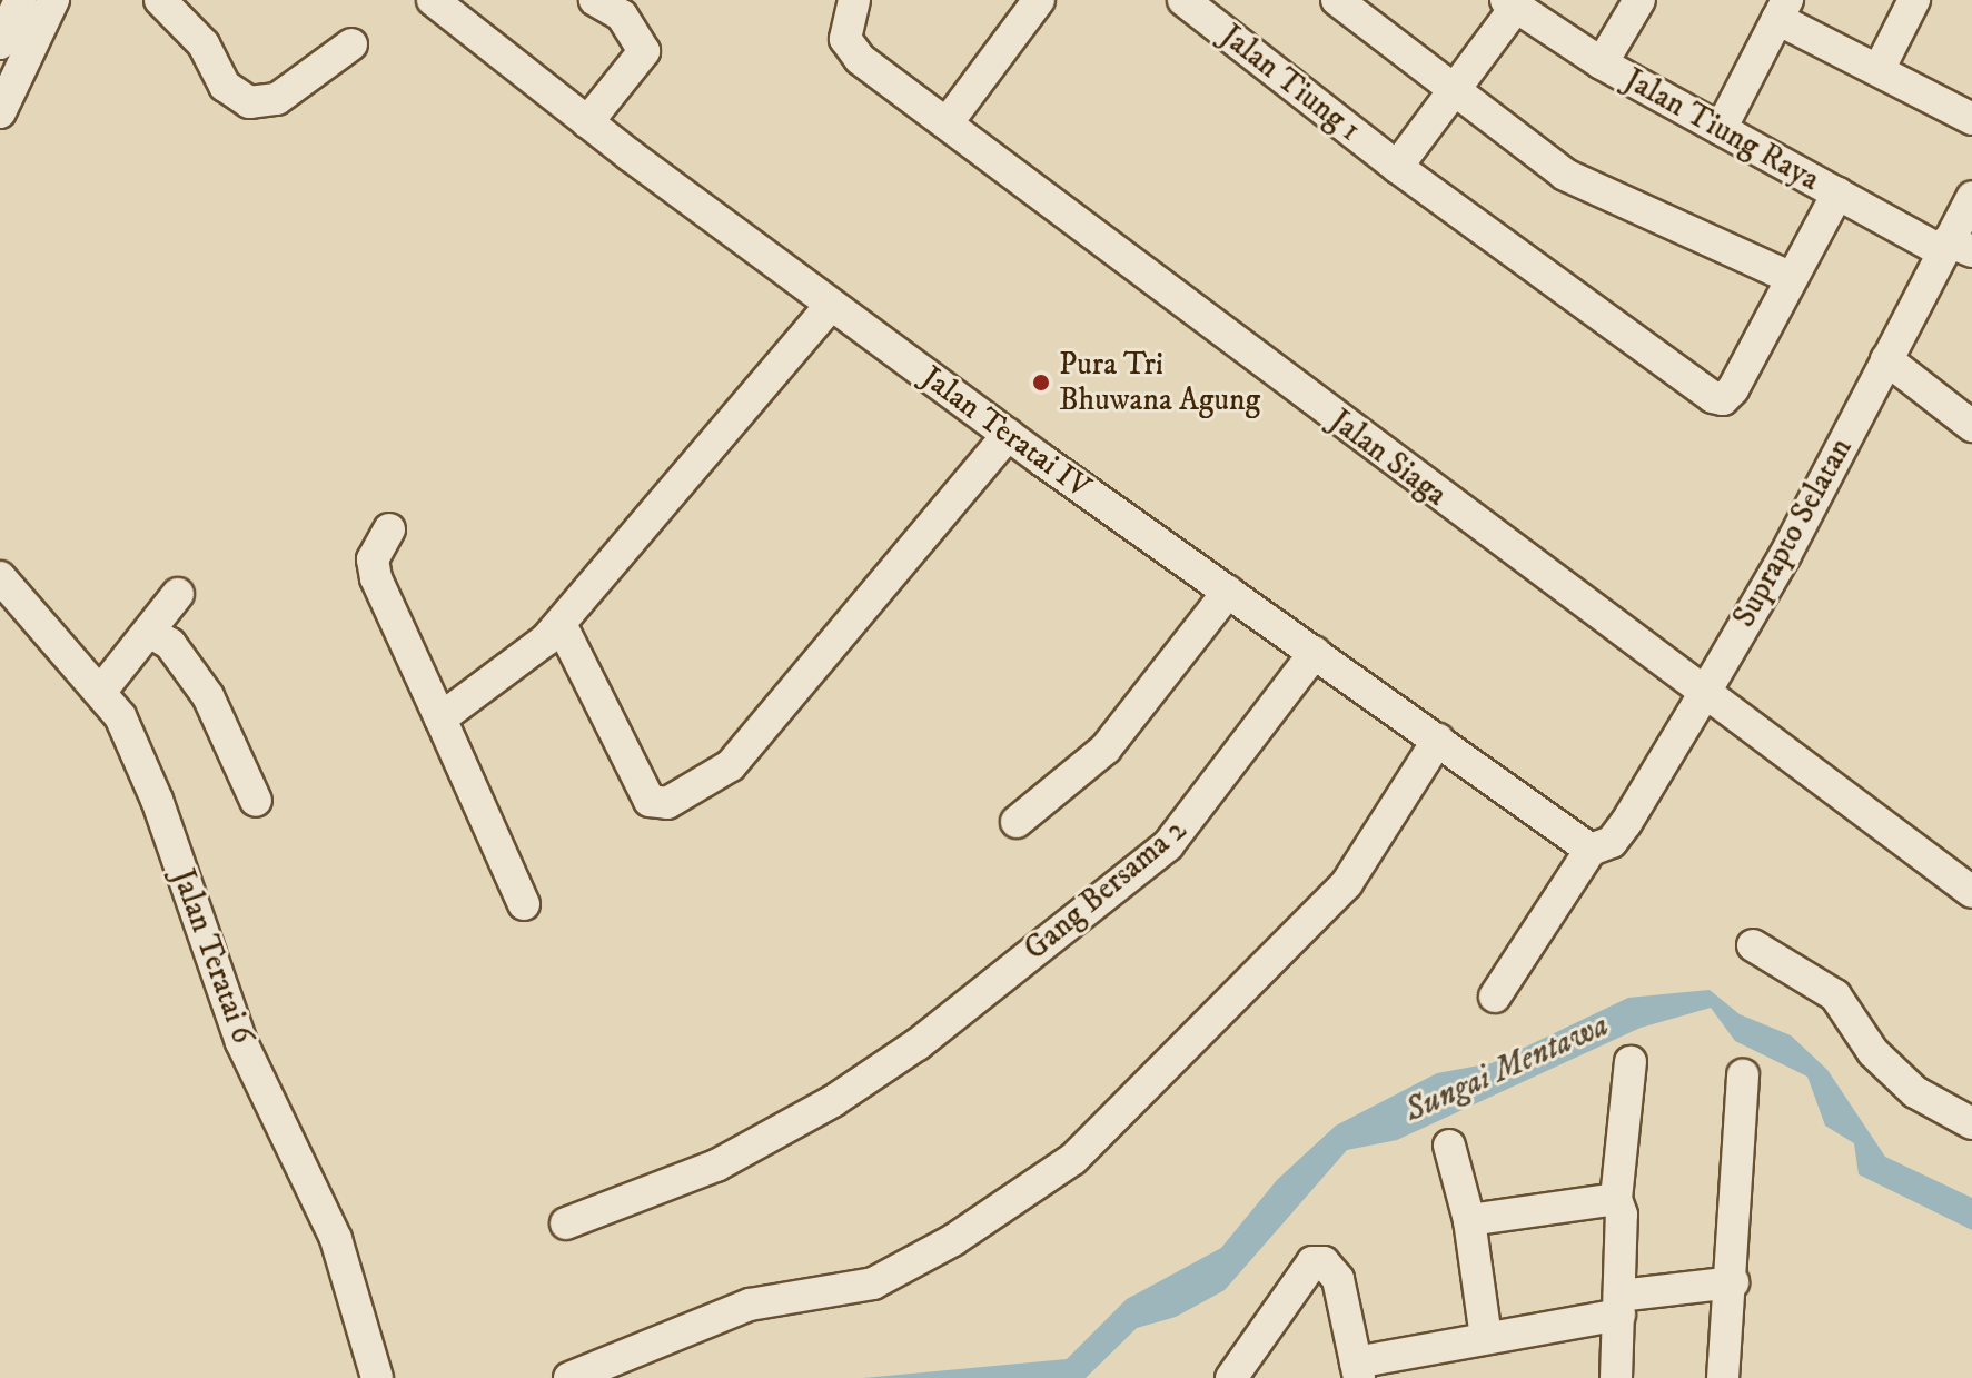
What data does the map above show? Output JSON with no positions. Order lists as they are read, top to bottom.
{
  "streets": {
    "street": [
      "Jalan Tiung 1",
      "Jalan Tiung Raya",
      "Jalan Teratai IV",
      "Jalan Siaga",
      "Suprapto Selatan",
      "Gang Bersama 2",
      "Jalan Teratai 6"
    ]
  },
  "crossings": [
    ["Jalan Tiung Raya", "Suprapto Selatan"],
    ["Jalan Teratai IV", "Suprapto Selatan"],
    ["Jalan Teratai IV", "Gang Bersama 2"],
    ["Jalan Siaga", "Suprapto Selatan"]
  ],
  "water": ["Sungai Mentawa"],
  "places": ["Pura Tri Bhuwana Agung"]
}
